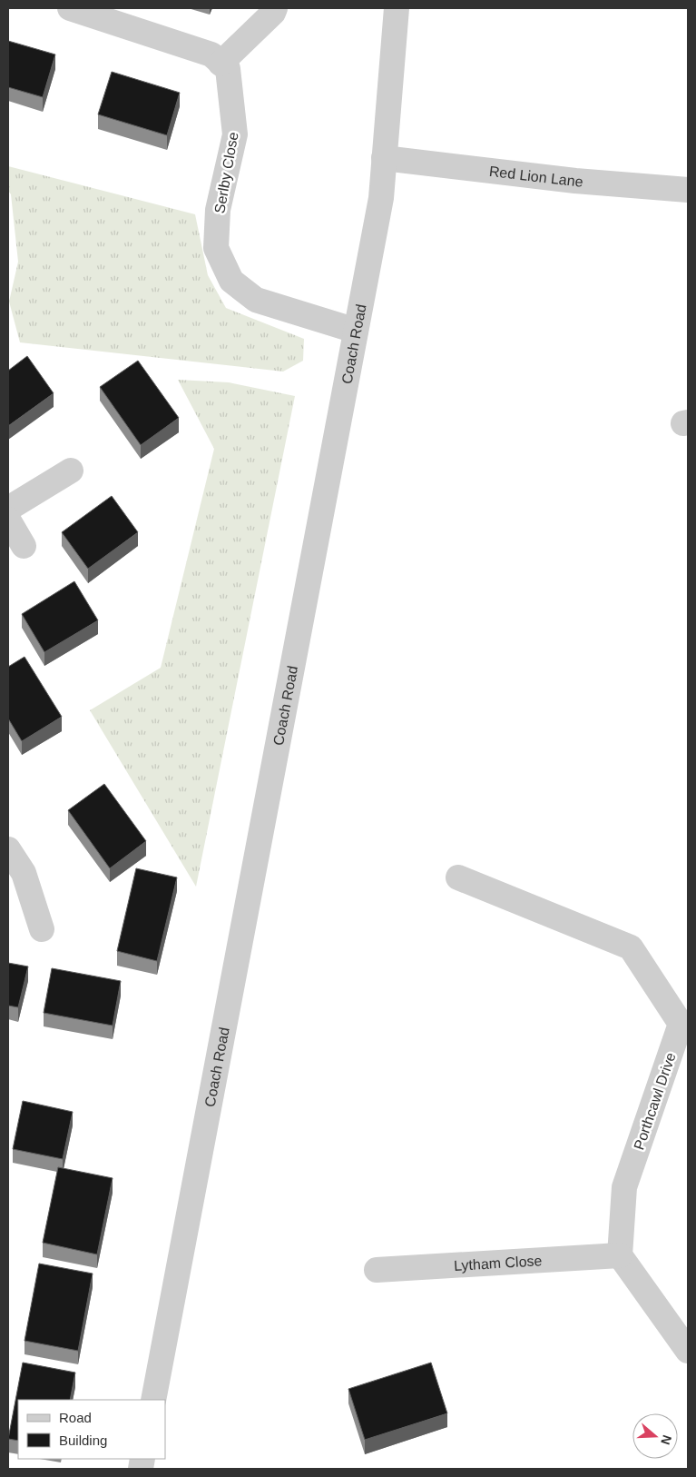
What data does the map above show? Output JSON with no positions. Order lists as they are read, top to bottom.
{
  "streets": {
    "street": [
      "Serlby Close",
      "Red Lion Lane",
      "Coach Road",
      "Porthcawl Drive",
      "Lytham Close"
    ]
  },
  "crossings": [
    ["Serlby Close", "Coach Road"],
    ["Red Lion Lane", "Coach Road"],
    ["Porthcawl Drive", "Lytham Close"]
  ],
  "legend": ["Road", "Building"],
  "north": "right"
}
